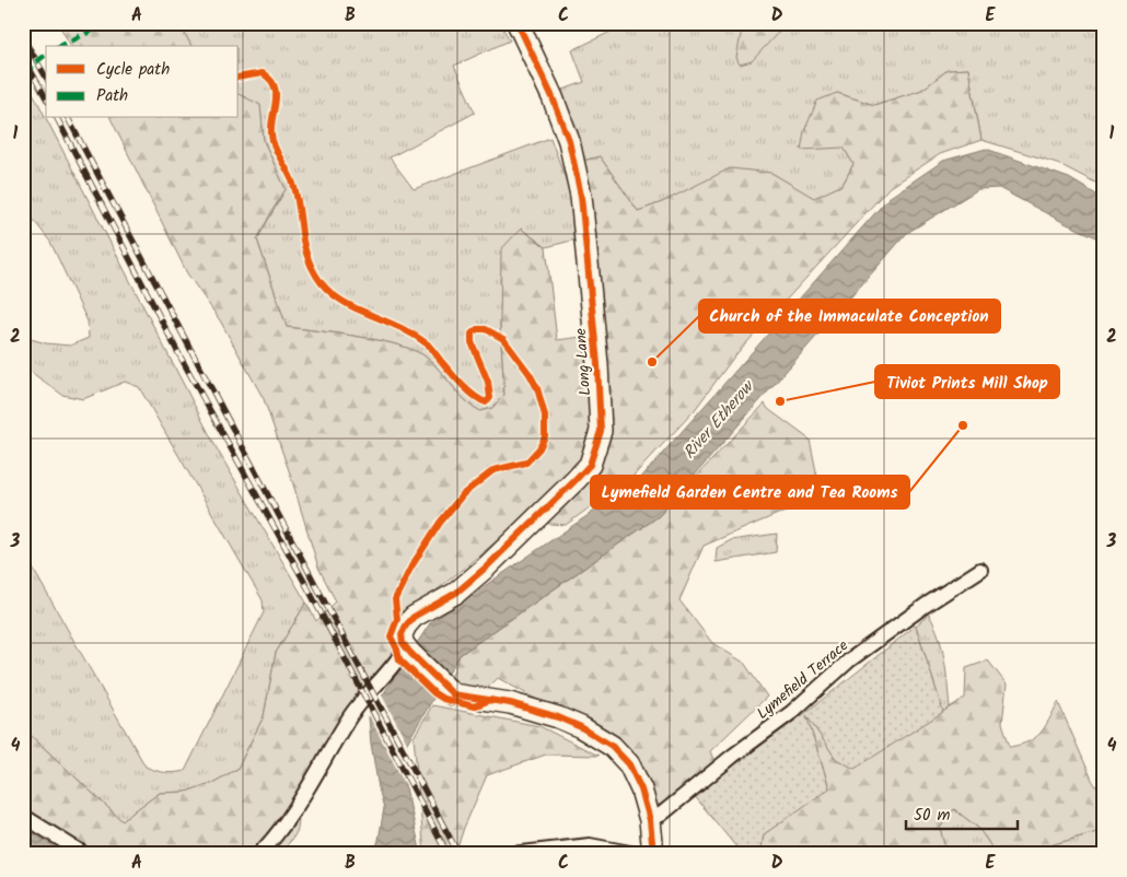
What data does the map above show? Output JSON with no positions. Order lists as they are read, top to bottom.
{
  "streets": {
    "street": ["Long Lane", "Lymefield Terrace"]
  },
  "water": ["River Etherow"],
  "places": ["Church of the Immaculate Conception", "Tiviot Prints Mill Shop", "Lymefield Garden Centre and Tea Rooms"],
  "legend": ["Cycle path", "Path"],
  "scale_bar": "50 m",
  "grid": {
    "columns": [
      "A",
      "B",
      "C",
      "D",
      "E"
    ],
    "rows": [
      "1",
      "2",
      "3",
      "4"
    ]
  }
}
